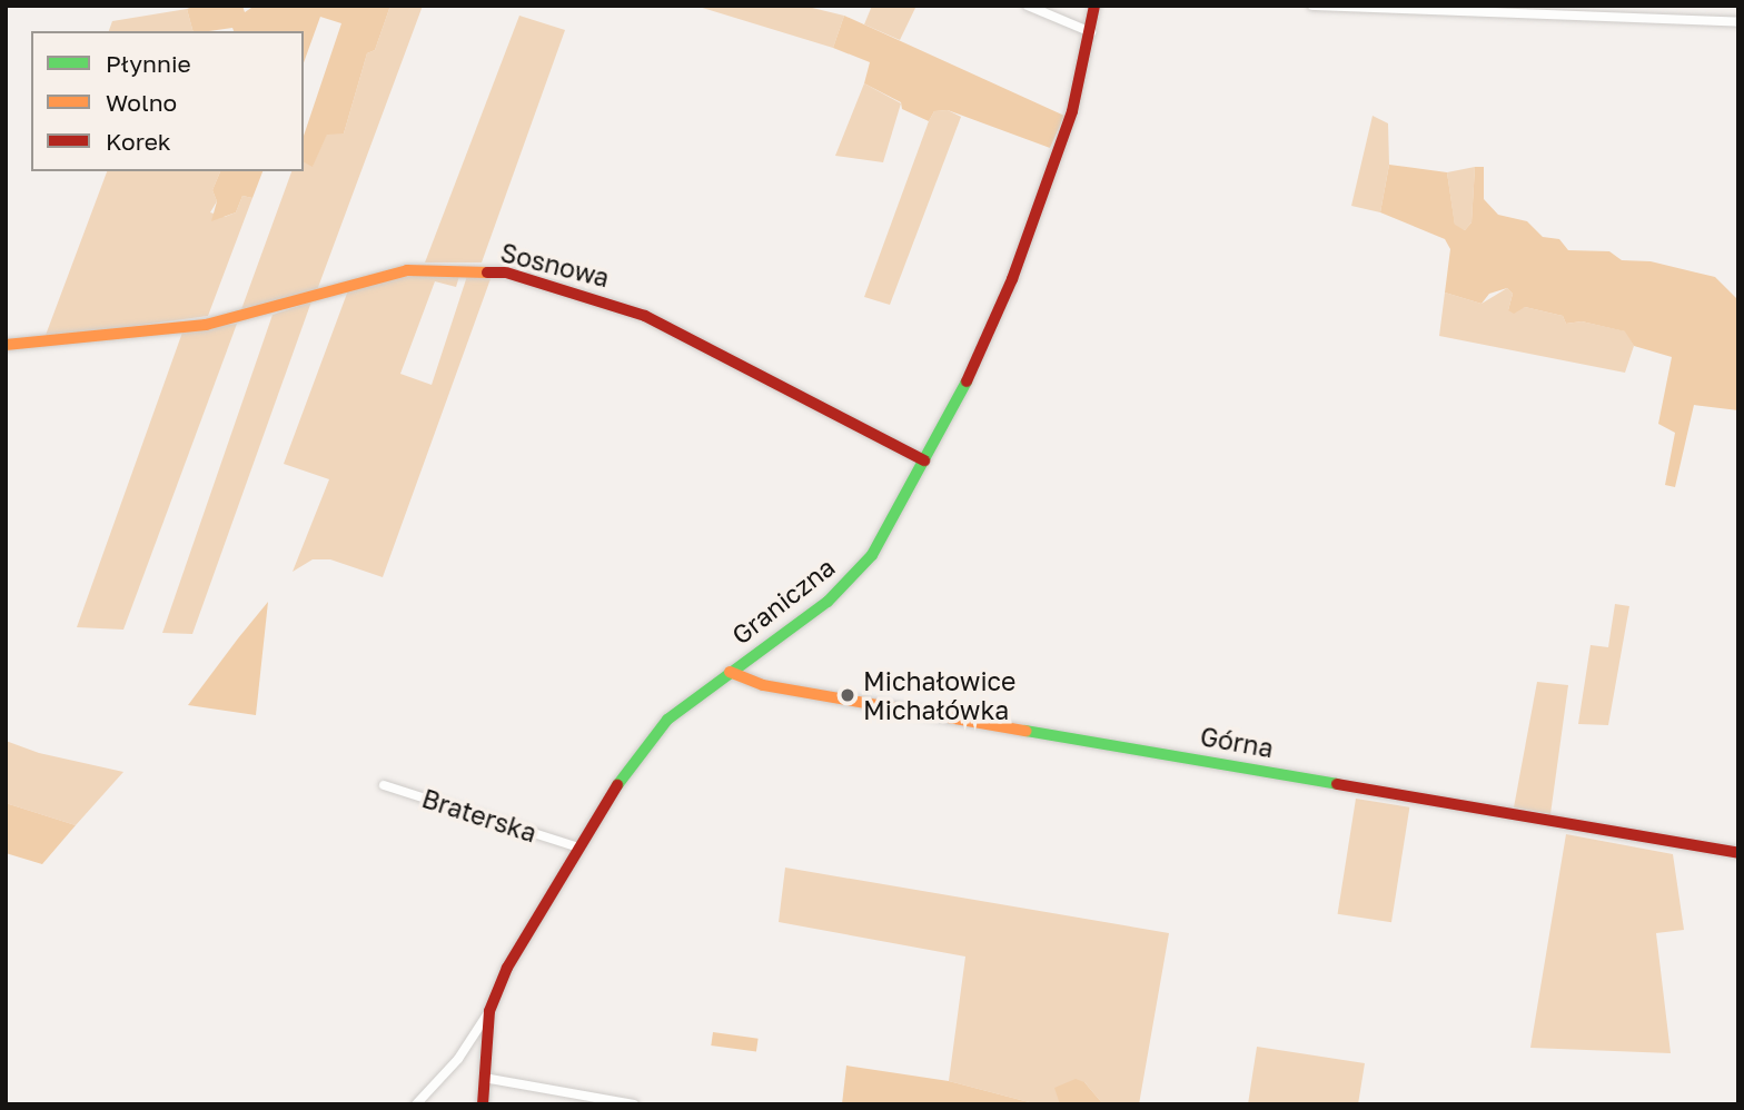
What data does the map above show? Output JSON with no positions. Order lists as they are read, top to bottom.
{
  "streets": {
    "street": [
      "Sosnowa",
      "Graniczna",
      "Górna",
      "Braterska"
    ]
  },
  "crossings": [
    ["Sosnowa", "Graniczna"],
    ["Graniczna", "Górna"],
    ["Graniczna", "Braterska"]
  ],
  "places": ["Michałowice Michałówka"],
  "legend": ["Płynnie", "Wolno", "Korek"]
}
